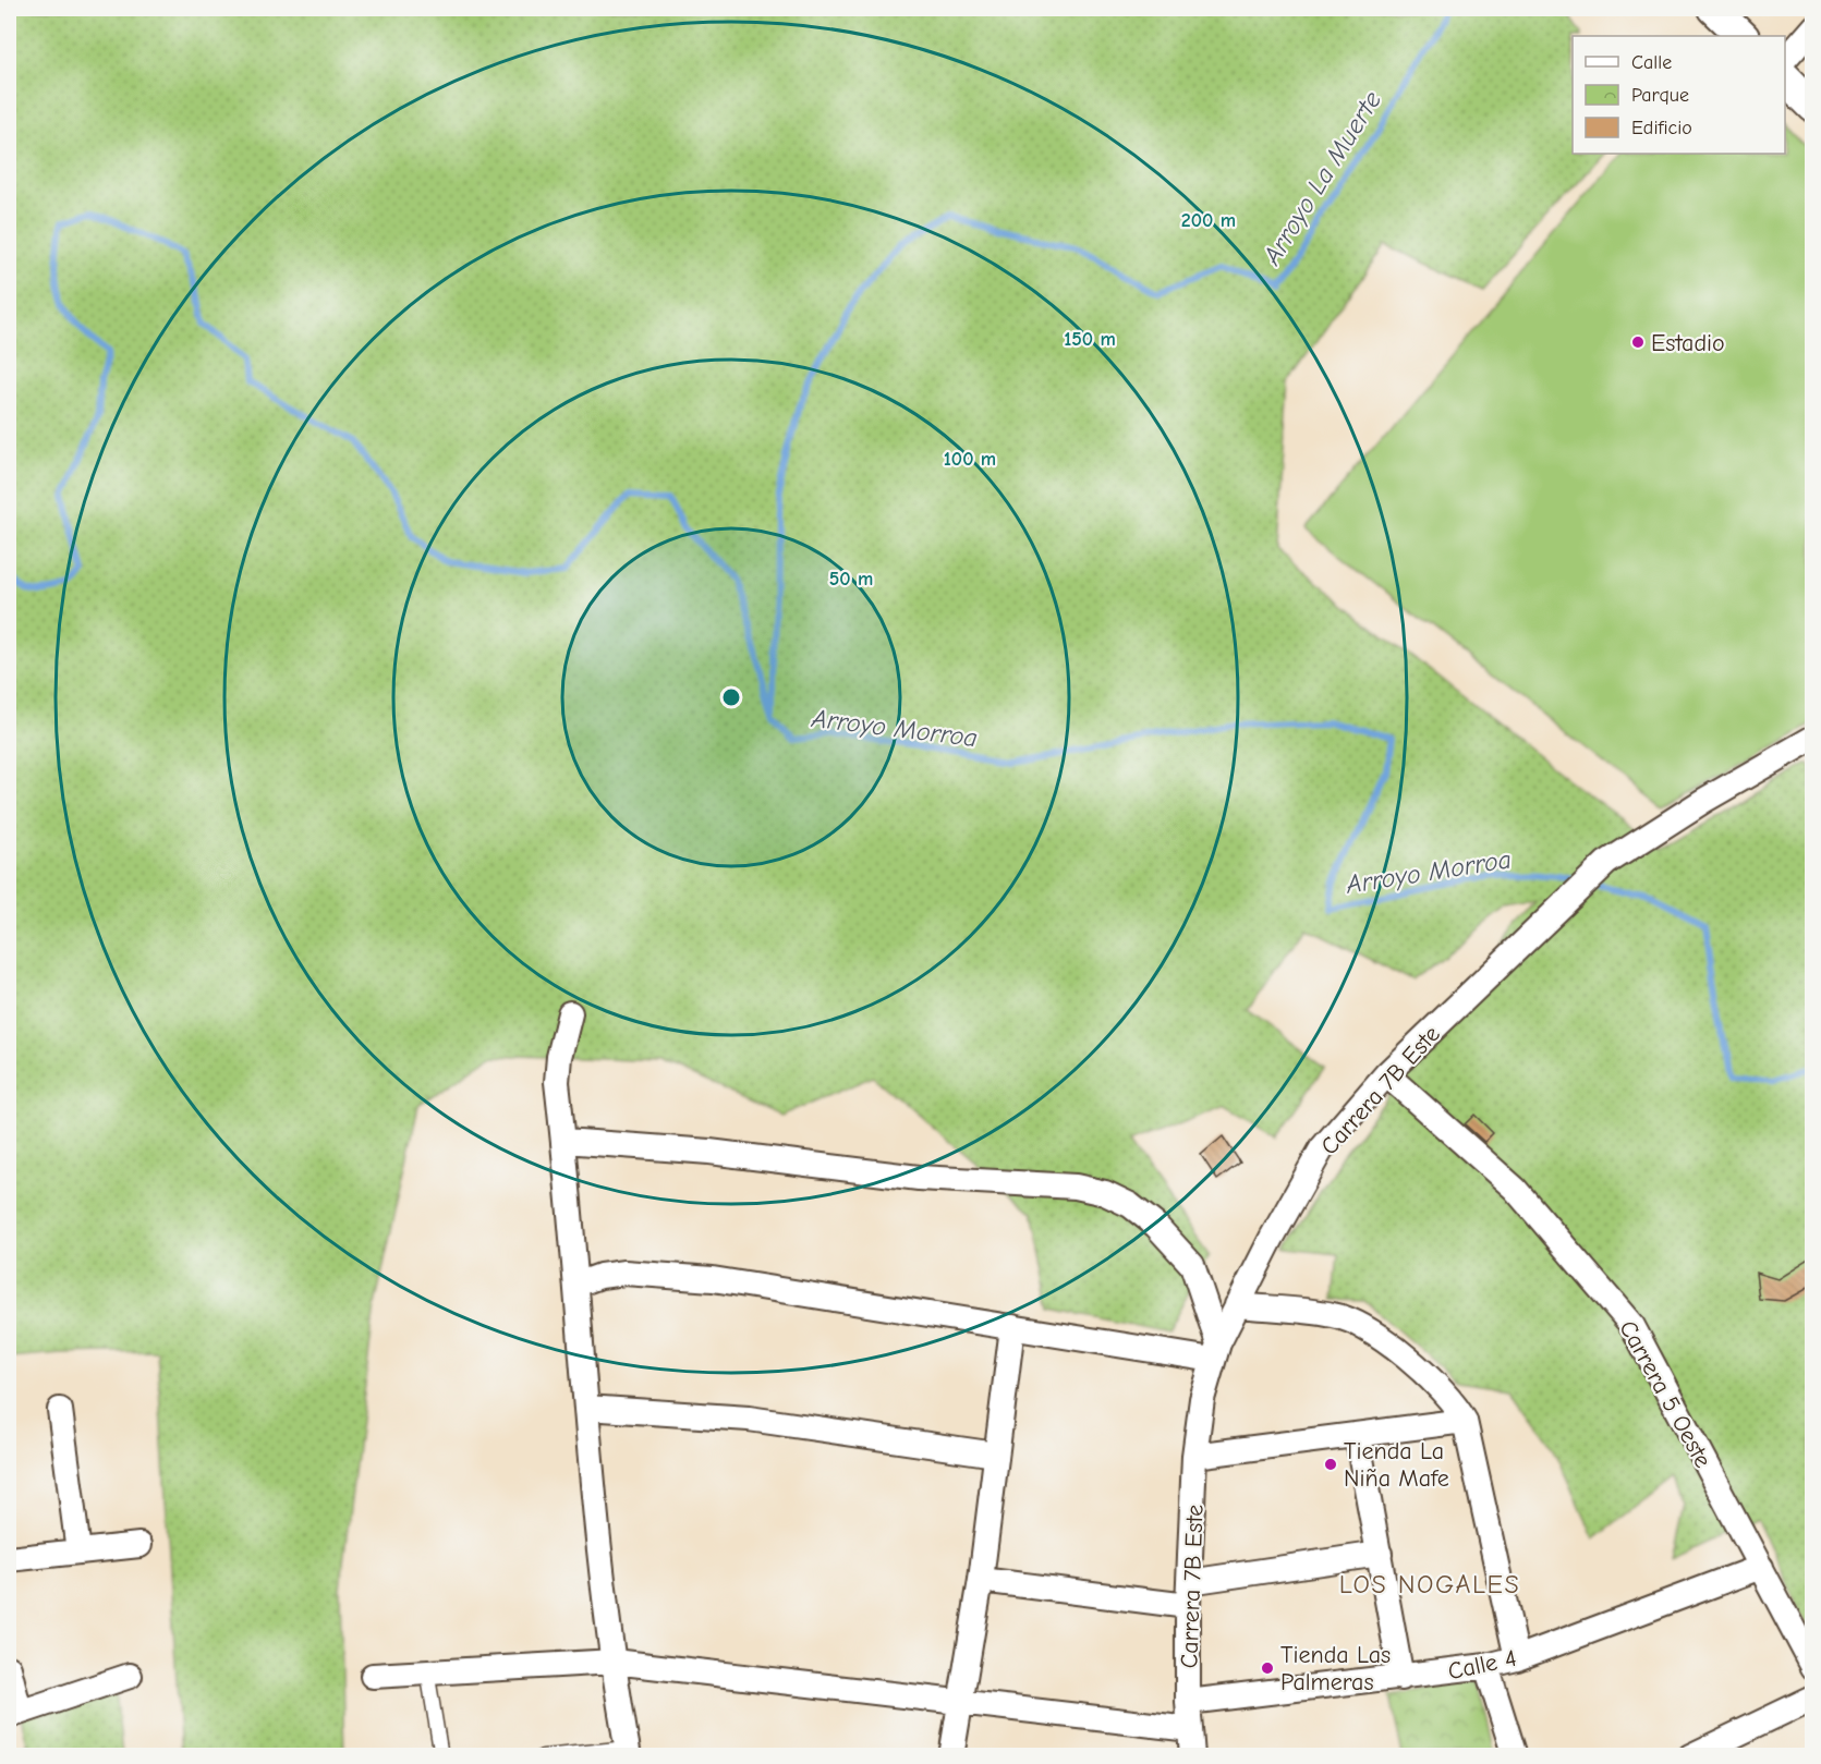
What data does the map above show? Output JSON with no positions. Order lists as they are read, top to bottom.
{
  "streets": {
    "street": ["Carrera 7B Este", "Carrera 5 Oeste", "Calle 4"]
  },
  "crossings": [
    ["Carrera 7B Este", "Carrera 5 Oeste"],
    ["Carrera 7B Este", "Calle 4"],
    ["Carrera 5 Oeste", "Calle 4"]
  ],
  "districts": ["LOS NOGALES"],
  "water": ["Arroyo La Muerte", "Arroyo Morroa"],
  "places": ["Estadio", "Tienda La Niña Mafe", "Tienda Las Palmeras"],
  "legend": ["Calle", "Parque", "Edificio"],
  "rings": [
    "200 m",
    "150 m",
    "100 m",
    "50 m"
  ]
}
